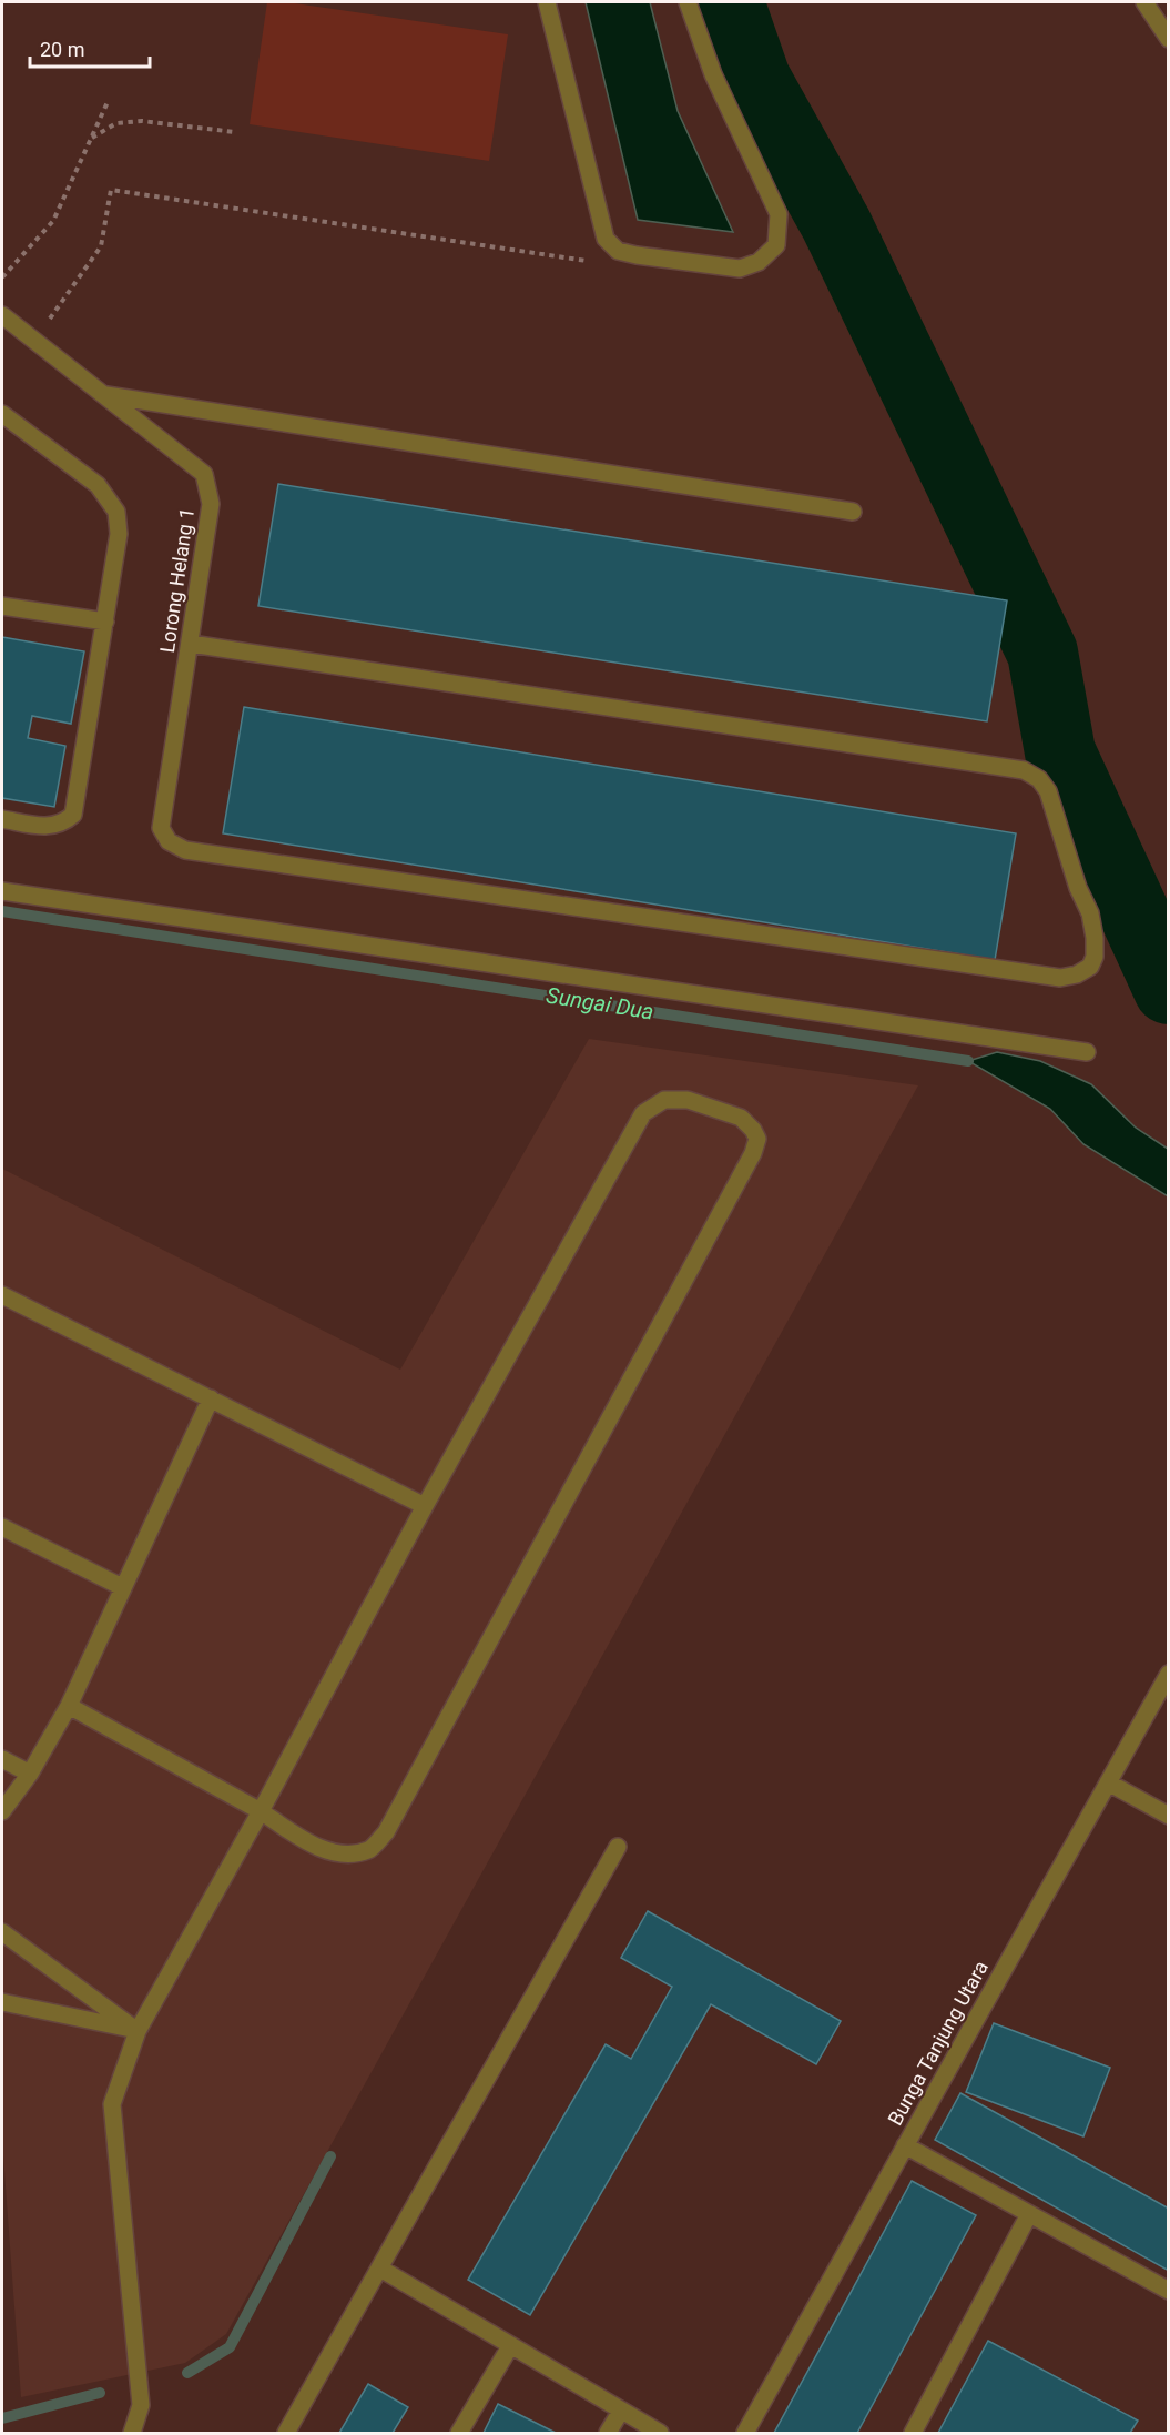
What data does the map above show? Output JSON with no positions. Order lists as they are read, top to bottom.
{
  "streets": {
    "street": ["Lorong Helang 1", "Bunga Tanjung Utara"]
  },
  "water": ["Sungai Dua"],
  "scale_bar": "20 m"
}
